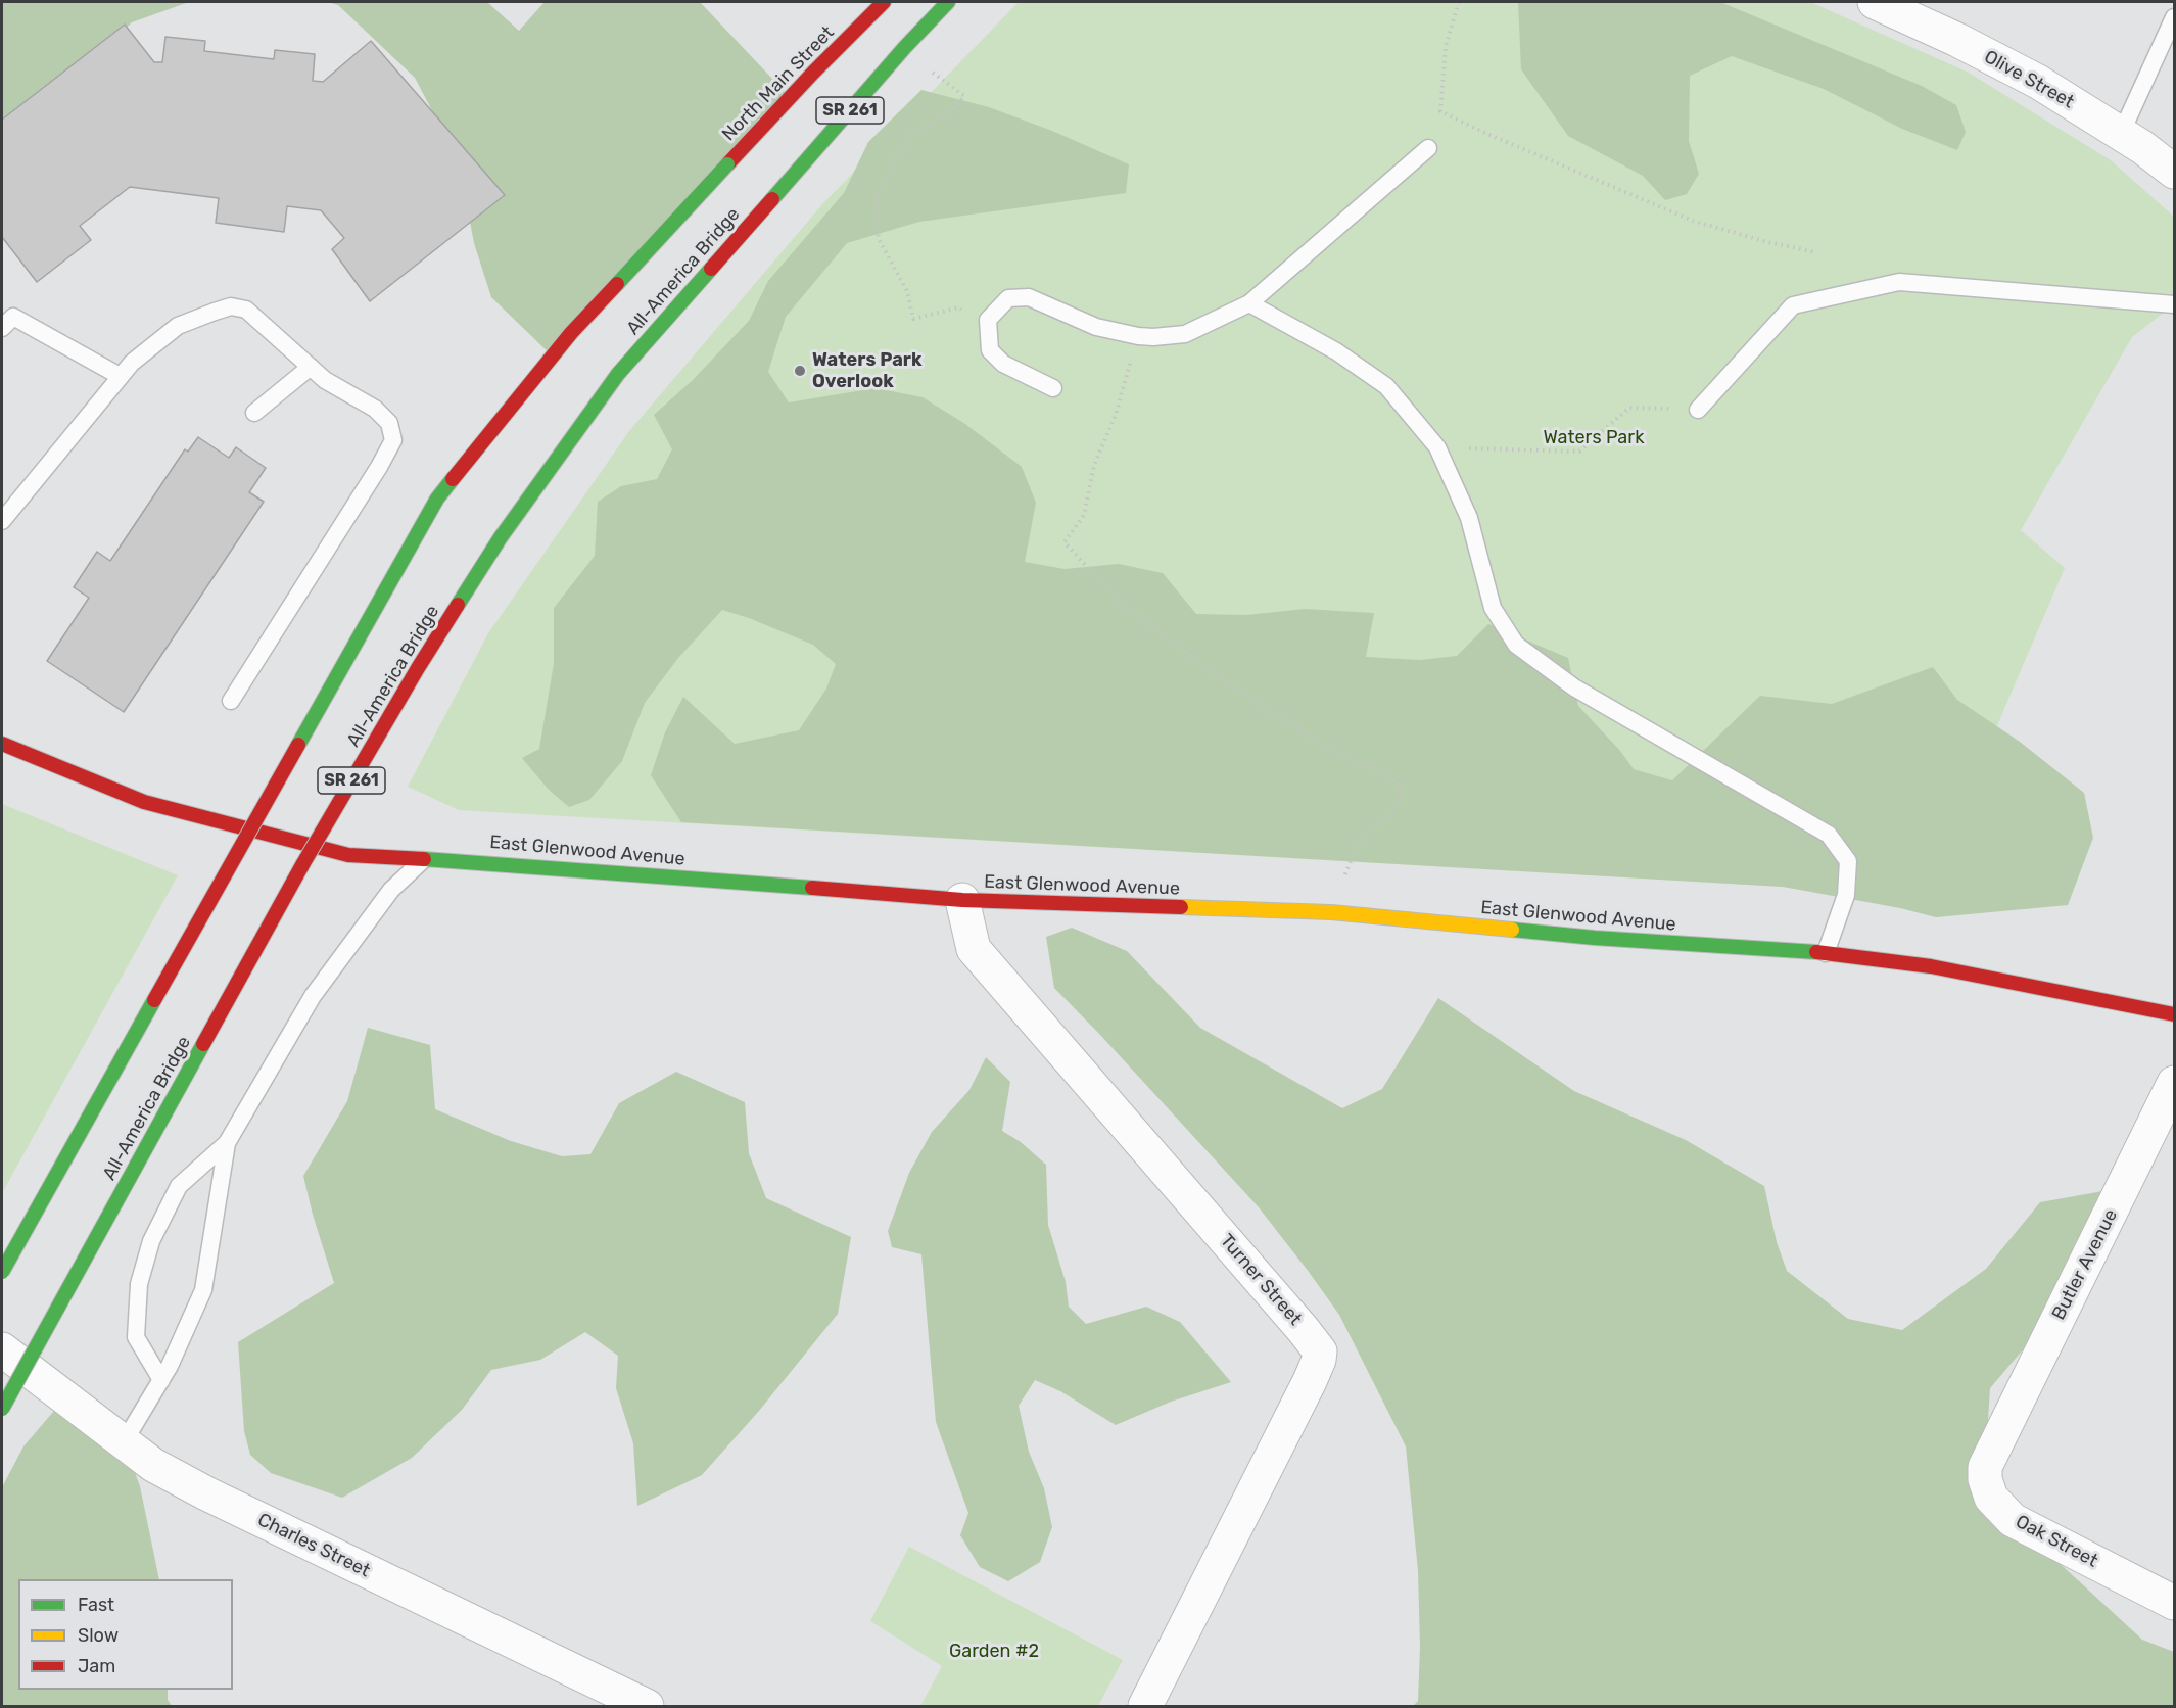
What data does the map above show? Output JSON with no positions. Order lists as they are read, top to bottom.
{
  "streets": {
    "main road": [
      "North Main Street",
      "SR 261",
      "All-America Bridge",
      "East Glenwood Avenue"
    ],
    "street": [
      "Olive Street",
      "Butler Avenue",
      "Turner Street",
      "Oak Street",
      "Charles Street"
    ]
  },
  "crossings": [
    ["North Main Street", "All-America Bridge"],
    ["East Glenwood Avenue", "Turner Street"],
    ["Butler Avenue", "Oak Street"]
  ],
  "parks": ["Waters Park", "Garden #2"],
  "places": ["Waters Park Overlook"],
  "legend": ["Fast", "Slow", "Jam"]
}
